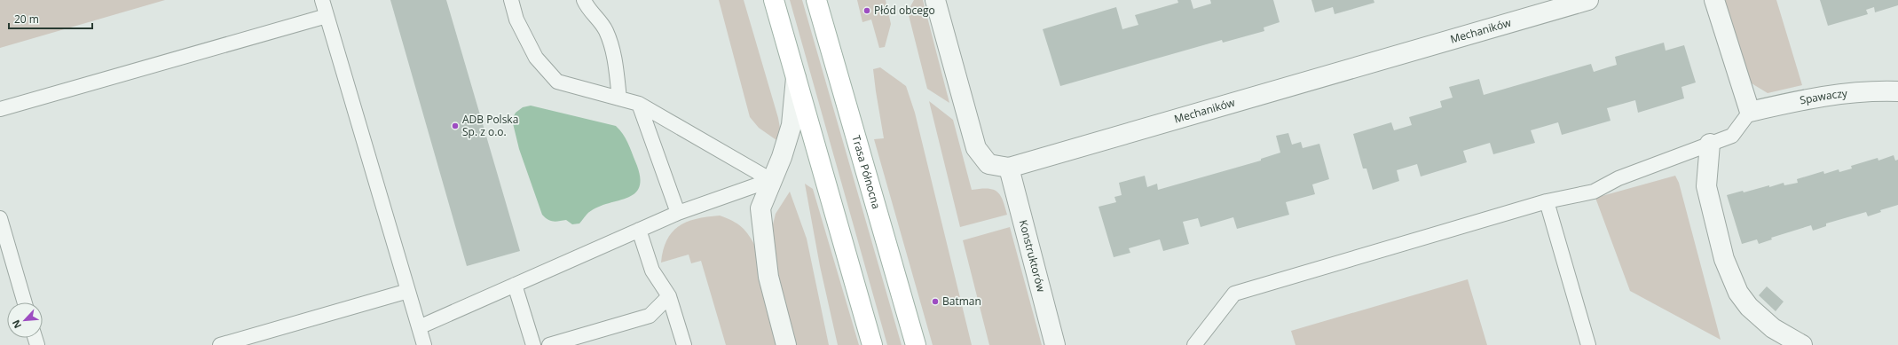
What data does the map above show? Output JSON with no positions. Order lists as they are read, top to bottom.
{
  "streets": {
    "main road": ["Trasa Północna"],
    "street": ["Mechaników", "Spawaczy", "Konstruktorów"]
  },
  "crossings": [
    ["Mechaników", "Konstruktorów"]
  ],
  "places": ["Płód obcego", "ADB Polska Sp. z o.o.", "Batman"],
  "scale_bar": "20 m",
  "north": "bottom left"
}
